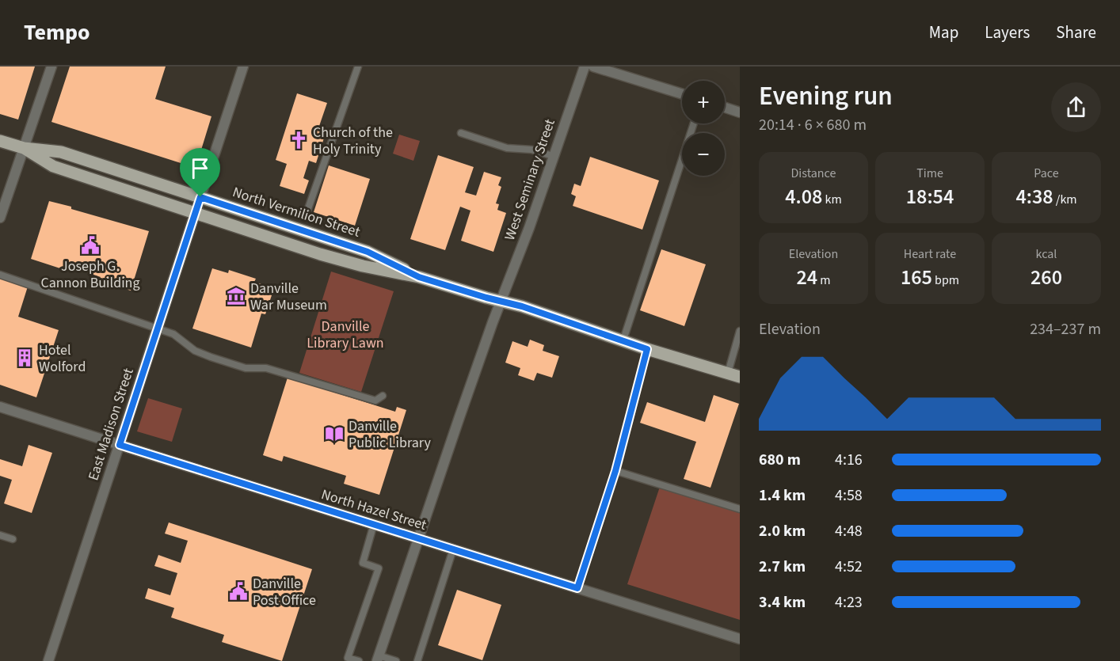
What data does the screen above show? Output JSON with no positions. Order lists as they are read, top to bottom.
{
  "streets": {
    "main road": ["North Vermilion Street"],
    "street": ["West Seminary Street", "East Madison Street", "North Hazel Street"]
  },
  "crossings": [
    ["West Seminary Street", "North Vermilion Street"],
    ["West Seminary Street", "North Hazel Street"],
    ["North Vermilion Street", "East Madison Street"],
    ["East Madison Street", "North Hazel Street"]
  ],
  "parks": ["Danville Library Lawn"],
  "places": {
    "church": ["Church of the Holy Trinity"],
    "public building": ["Joseph G. Cannon Building", "Danville Post Office"],
    "museum": ["Danville War Museum"],
    "building": ["Hotel Wolford"],
    "library": ["Danville Public Library"]
  },
  "page": {
    "header": "Tempo",
    "nav": ["Map", "Layers", "Share"],
    "heading": ["Evening run", "20:14 · 6 × 680 m"],
    "map_buttons": ["+", "−"],
    "stats": [
      ["Distance", "4.08 km"],
      ["Time", "18:54"],
      ["Pace", "4:38 /km"],
      ["Elevation", "24 m"],
      ["Heart rate", "165 bpm"],
      ["kcal", "260"]
    ],
    "chart": ["Elevation", "234–237 m"],
    "list": [
      {
        "name": "680 m",
        "note": "4:16"
      },
      {
        "name": "1.4 km",
        "note": "4:58"
      },
      {
        "name": "2.0 km",
        "note": "4:48"
      },
      {
        "name": "2.7 km",
        "note": "4:52"
      },
      {
        "name": "3.4 km",
        "note": "4:23"
      }
    ]
  }
}
